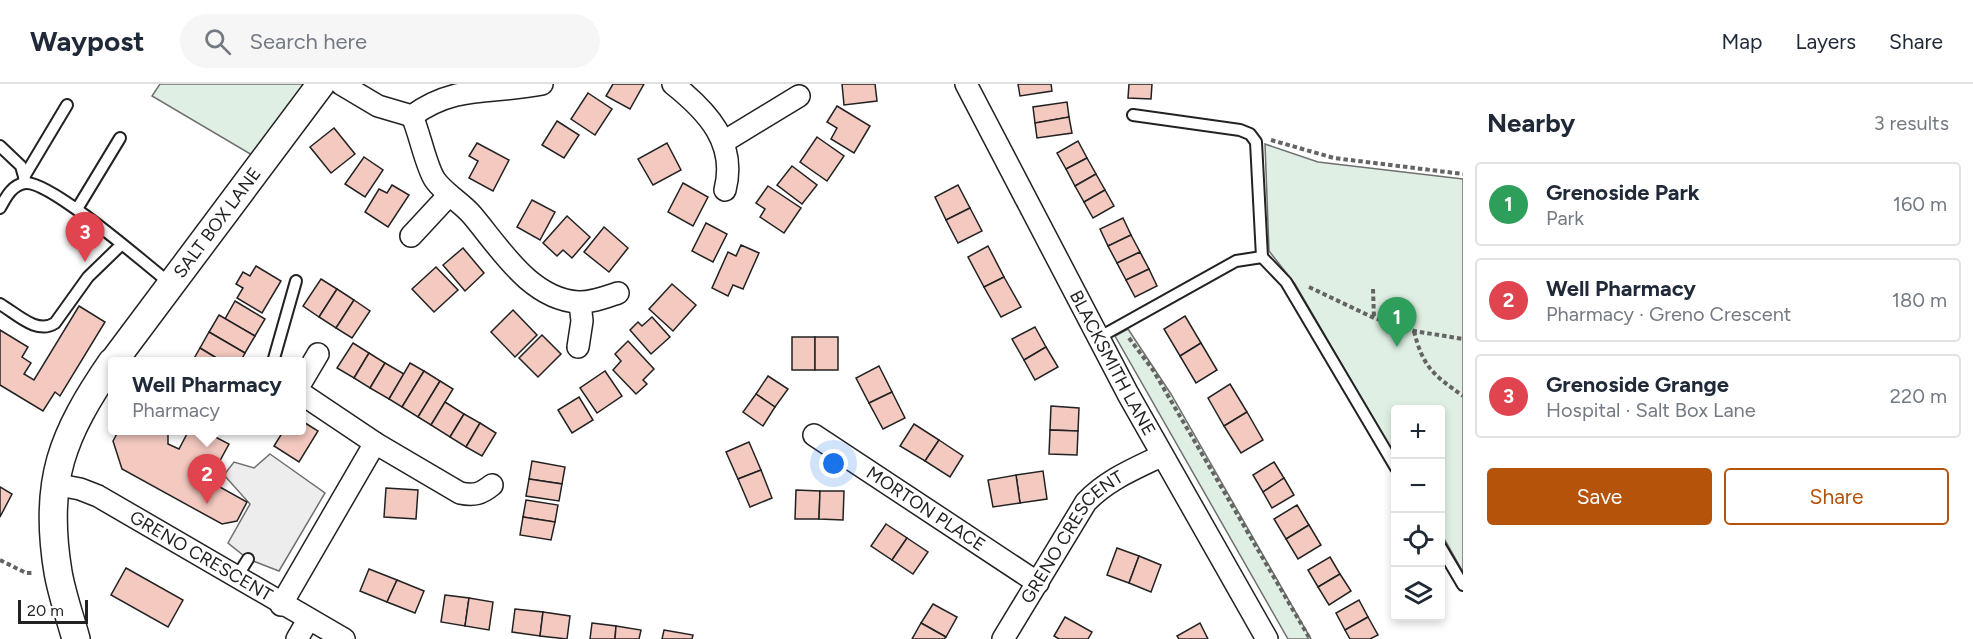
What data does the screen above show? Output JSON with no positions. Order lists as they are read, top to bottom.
{
  "streets": {
    "street": [
      "SALT BOX LANE",
      "BLACKSMITH LANE",
      "MORTON PLACE",
      "GRENO CRESCENT"
    ]
  },
  "crossings": [
    ["SALT BOX LANE", "GRENO CRESCENT"],
    ["BLACKSMITH LANE", "GRENO CRESCENT"],
    ["MORTON PLACE", "GRENO CRESCENT"]
  ],
  "scale_bar": "20 m",
  "page": {
    "header": "Waypost",
    "search": "Search here",
    "nav": ["Map", "Layers", "Share"],
    "heading": ["Nearby", "3 results"],
    "list": [
      {
        "mark": "1",
        "name": "Grenoside Park",
        "note": "Park",
        "value": "160 m"
      },
      {
        "mark": "2",
        "name": "Well Pharmacy",
        "note": "Pharmacy · Greno Crescent",
        "value": "180 m"
      },
      {
        "mark": "3",
        "name": "Grenoside Grange",
        "note": "Hospital · Salt Box Lane",
        "value": "220 m"
      }
    ],
    "pins": ["3", "1", "2"],
    "popup": ["Well Pharmacy", "Pharmacy"],
    "map_buttons": ["+", "−"],
    "buttons": ["Save", "Share"],
    "scale": "20 m"
  }
}
